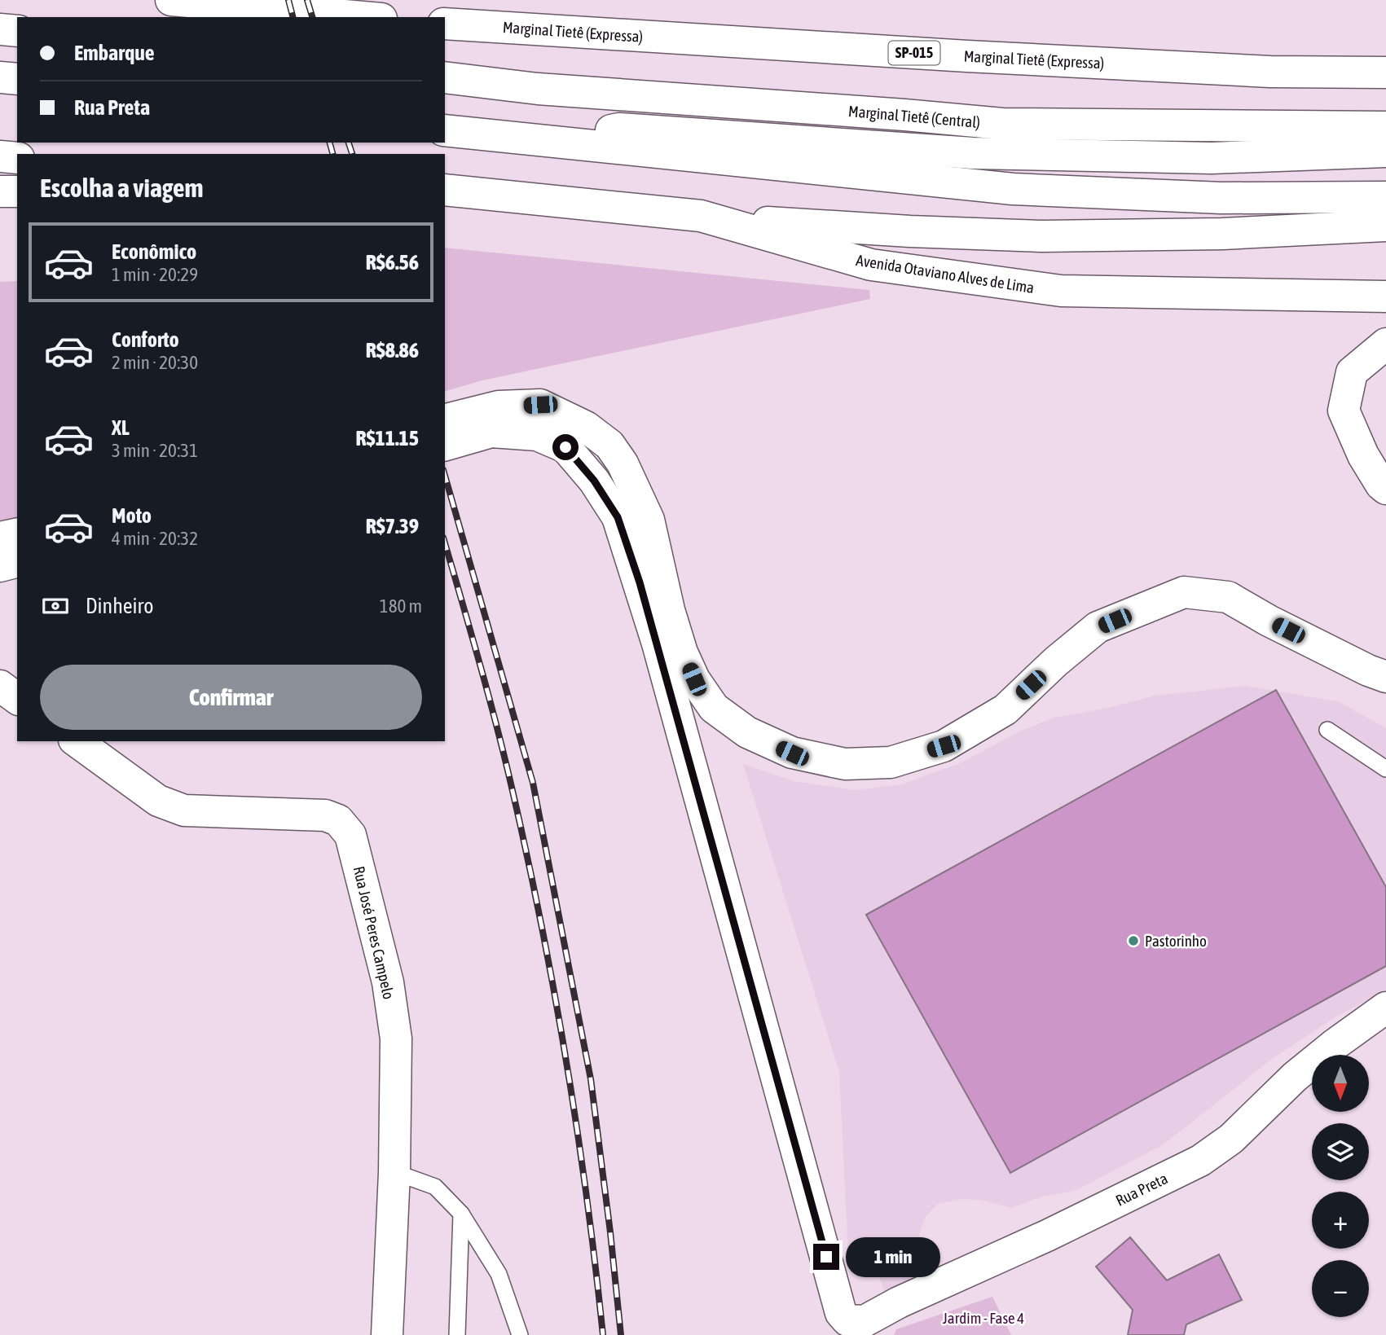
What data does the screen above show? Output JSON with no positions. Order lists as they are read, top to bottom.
{
  "streets": {
    "main road": [
      "Marginal Tietê (Expressa)",
      "SP-015",
      "Marginal Tietê (Central)",
      "Avenida Otaviano Alves de Lima",
      "Rua José Peres Campelo",
      "Rua Preta"
    ]
  },
  "parks": ["Jardim - Fase 4"],
  "places": ["Pastorinho"],
  "north": "bottom",
  "page": {
    "banner": ["Embarque", "Rua Preta"],
    "heading": "Escolha a viagem",
    "list": [
      {
        "name": "Econômico",
        "note": "1 min · 20:29",
        "value": "R$6.56"
      },
      {
        "name": "Conforto",
        "note": "2 min · 20:30",
        "value": "R$8.86"
      },
      {
        "name": "XL",
        "note": "3 min · 20:31",
        "value": "R$11.15"
      },
      {
        "name": "Moto",
        "note": "4 min · 20:32",
        "value": "R$7.39"
      }
    ],
    "pay": ["Dinheiro", "180 m"],
    "buttons": "Confirmar",
    "map_buttons": ["+", "−"],
    "bubble": "1 min"
  }
}
